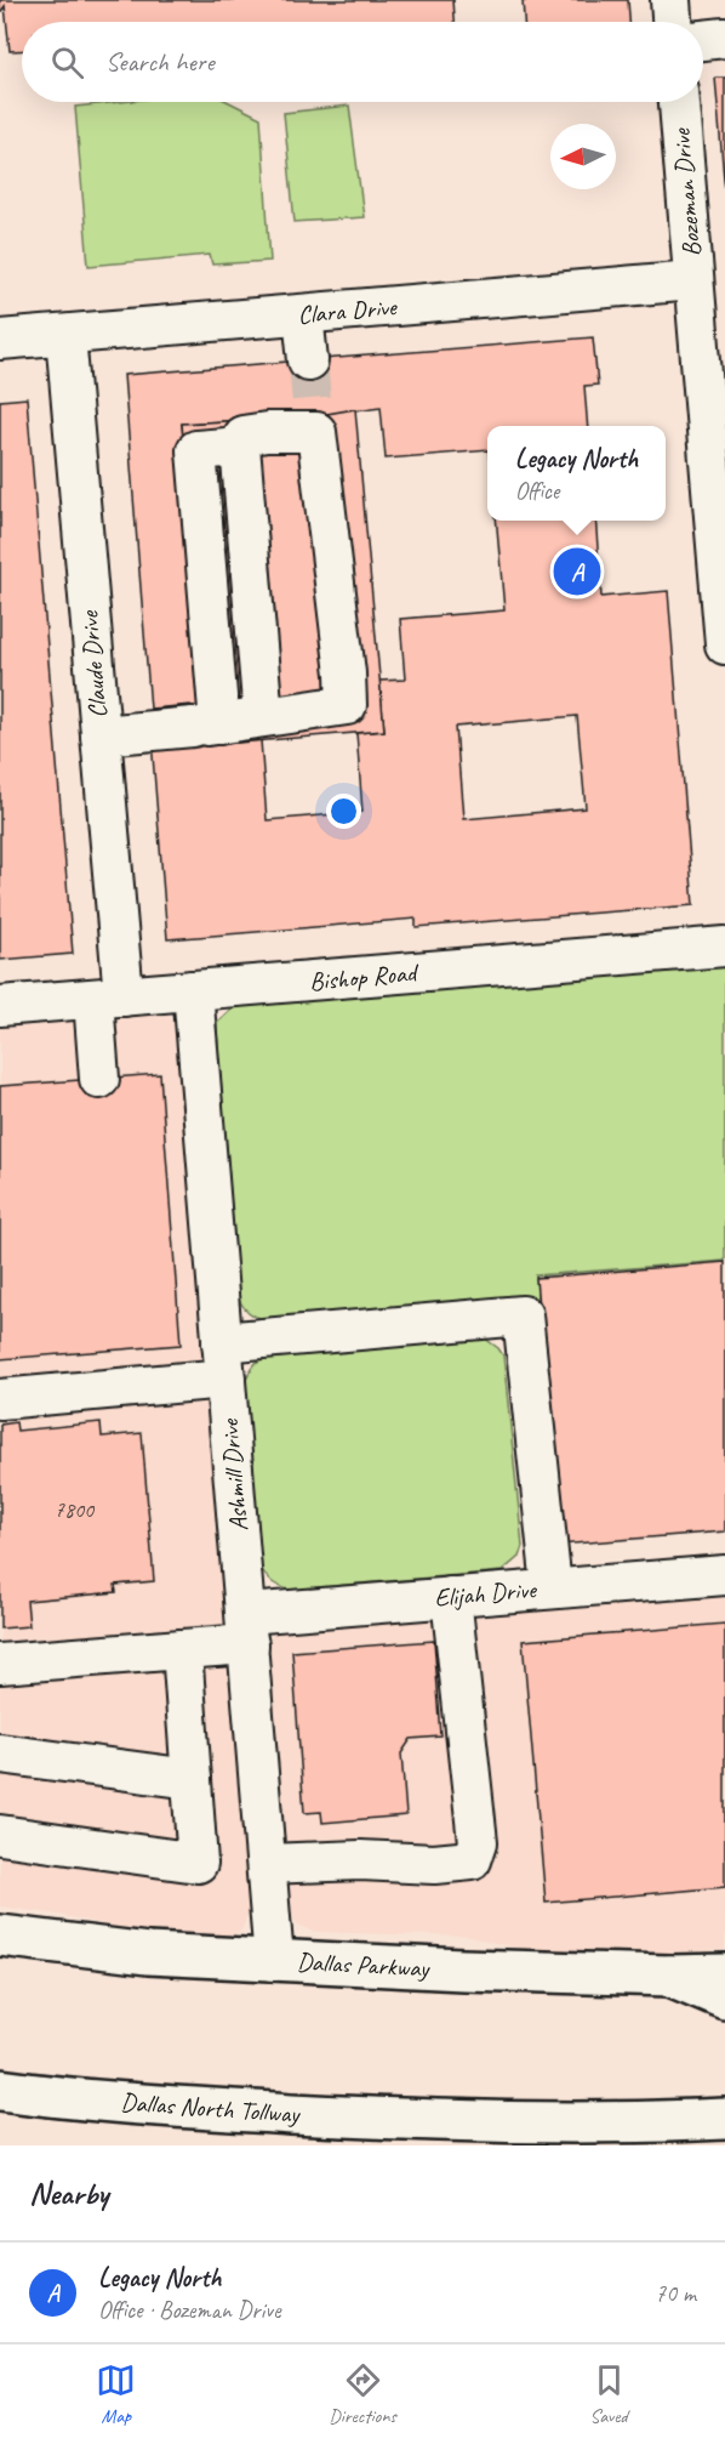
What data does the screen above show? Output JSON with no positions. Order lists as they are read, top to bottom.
{
  "streets": {
    "main road": ["Dallas Parkway", "Dallas North Tollway"],
    "street": [
      "Bozeman Drive",
      "Clara Drive",
      "Claude Drive",
      "Bishop Road",
      "Ashmill Drive",
      "Elijah Drive"
    ]
  },
  "crossings": [
    ["Bozeman Drive", "Clara Drive"],
    ["Clara Drive", "Claude Drive"],
    ["Claude Drive", "Bishop Road"],
    ["Bishop Road", "Ashmill Drive"],
    ["Ashmill Drive", "Elijah Drive"],
    ["Ashmill Drive", "Dallas Parkway"]
  ],
  "house_numbers": ["7800"],
  "north": "left",
  "page": {
    "search": "Search here",
    "popup": ["Legacy North", "Office"],
    "pins": "A",
    "heading": "Nearby",
    "list": [
      {
        "mark": "A",
        "name": "Legacy North",
        "note": "Office · Bozeman Drive",
        "value": "70 m"
      }
    ],
    "nav": ["Map", "Directions", "Saved"]
  }
}
